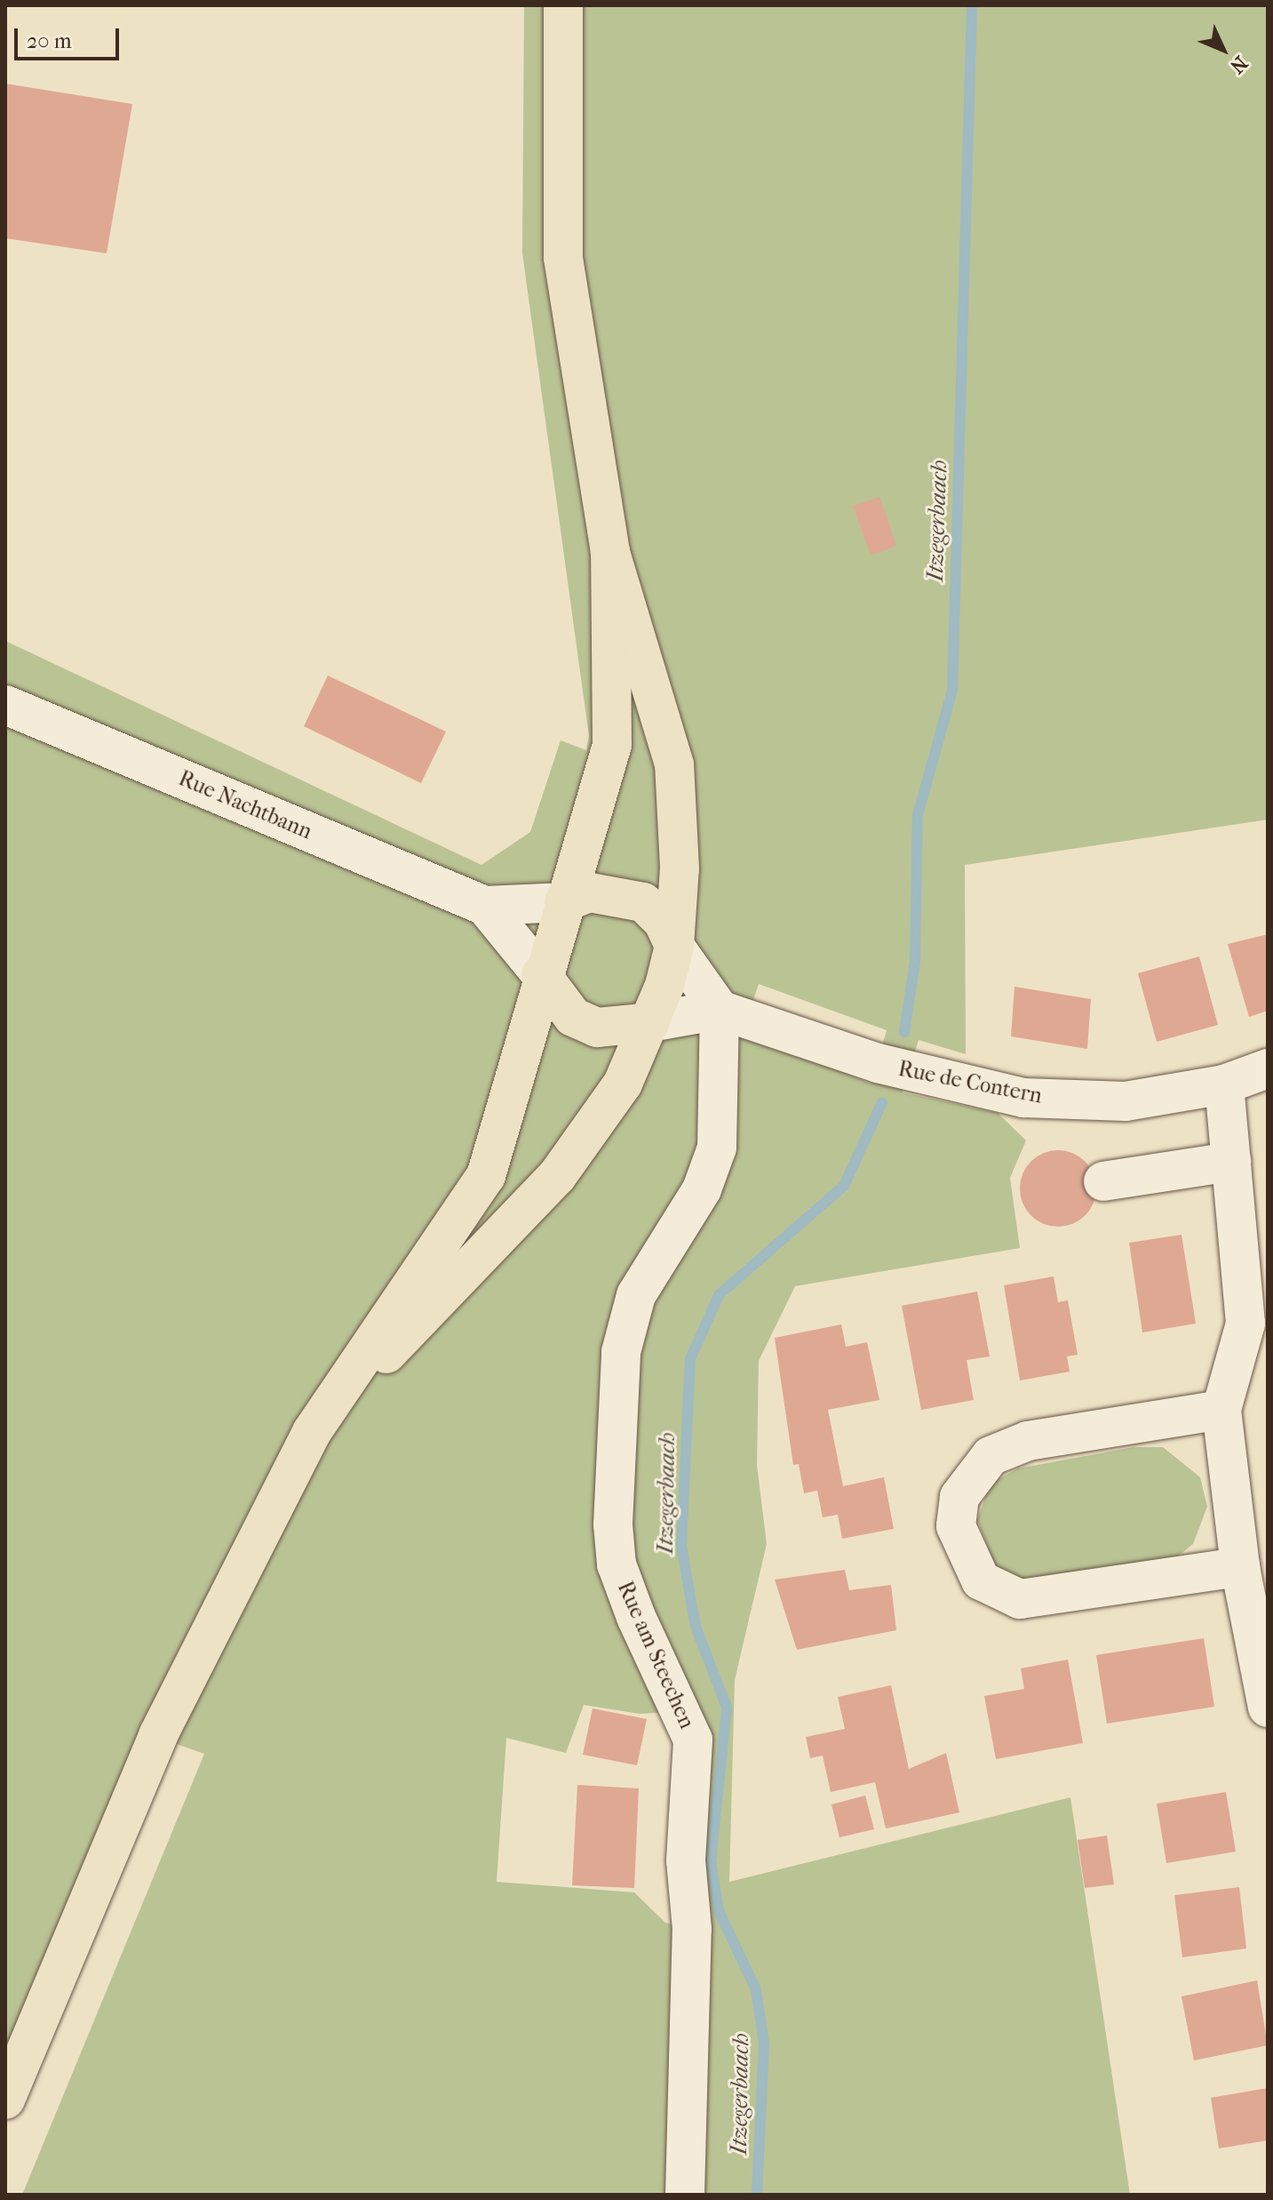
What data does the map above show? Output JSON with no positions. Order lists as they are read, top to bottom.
{
  "streets": {
    "street": ["Rue Nachtbann", "Rue de Contern", "Rue am Steechen"]
  },
  "crossings": [
    ["Rue Nachtbann", "Rue de Contern"],
    ["Rue de Contern", "Rue am Steechen"]
  ],
  "water": ["Itzegerbaach"],
  "scale_bar": "20 m",
  "north": "bottom right"
}
